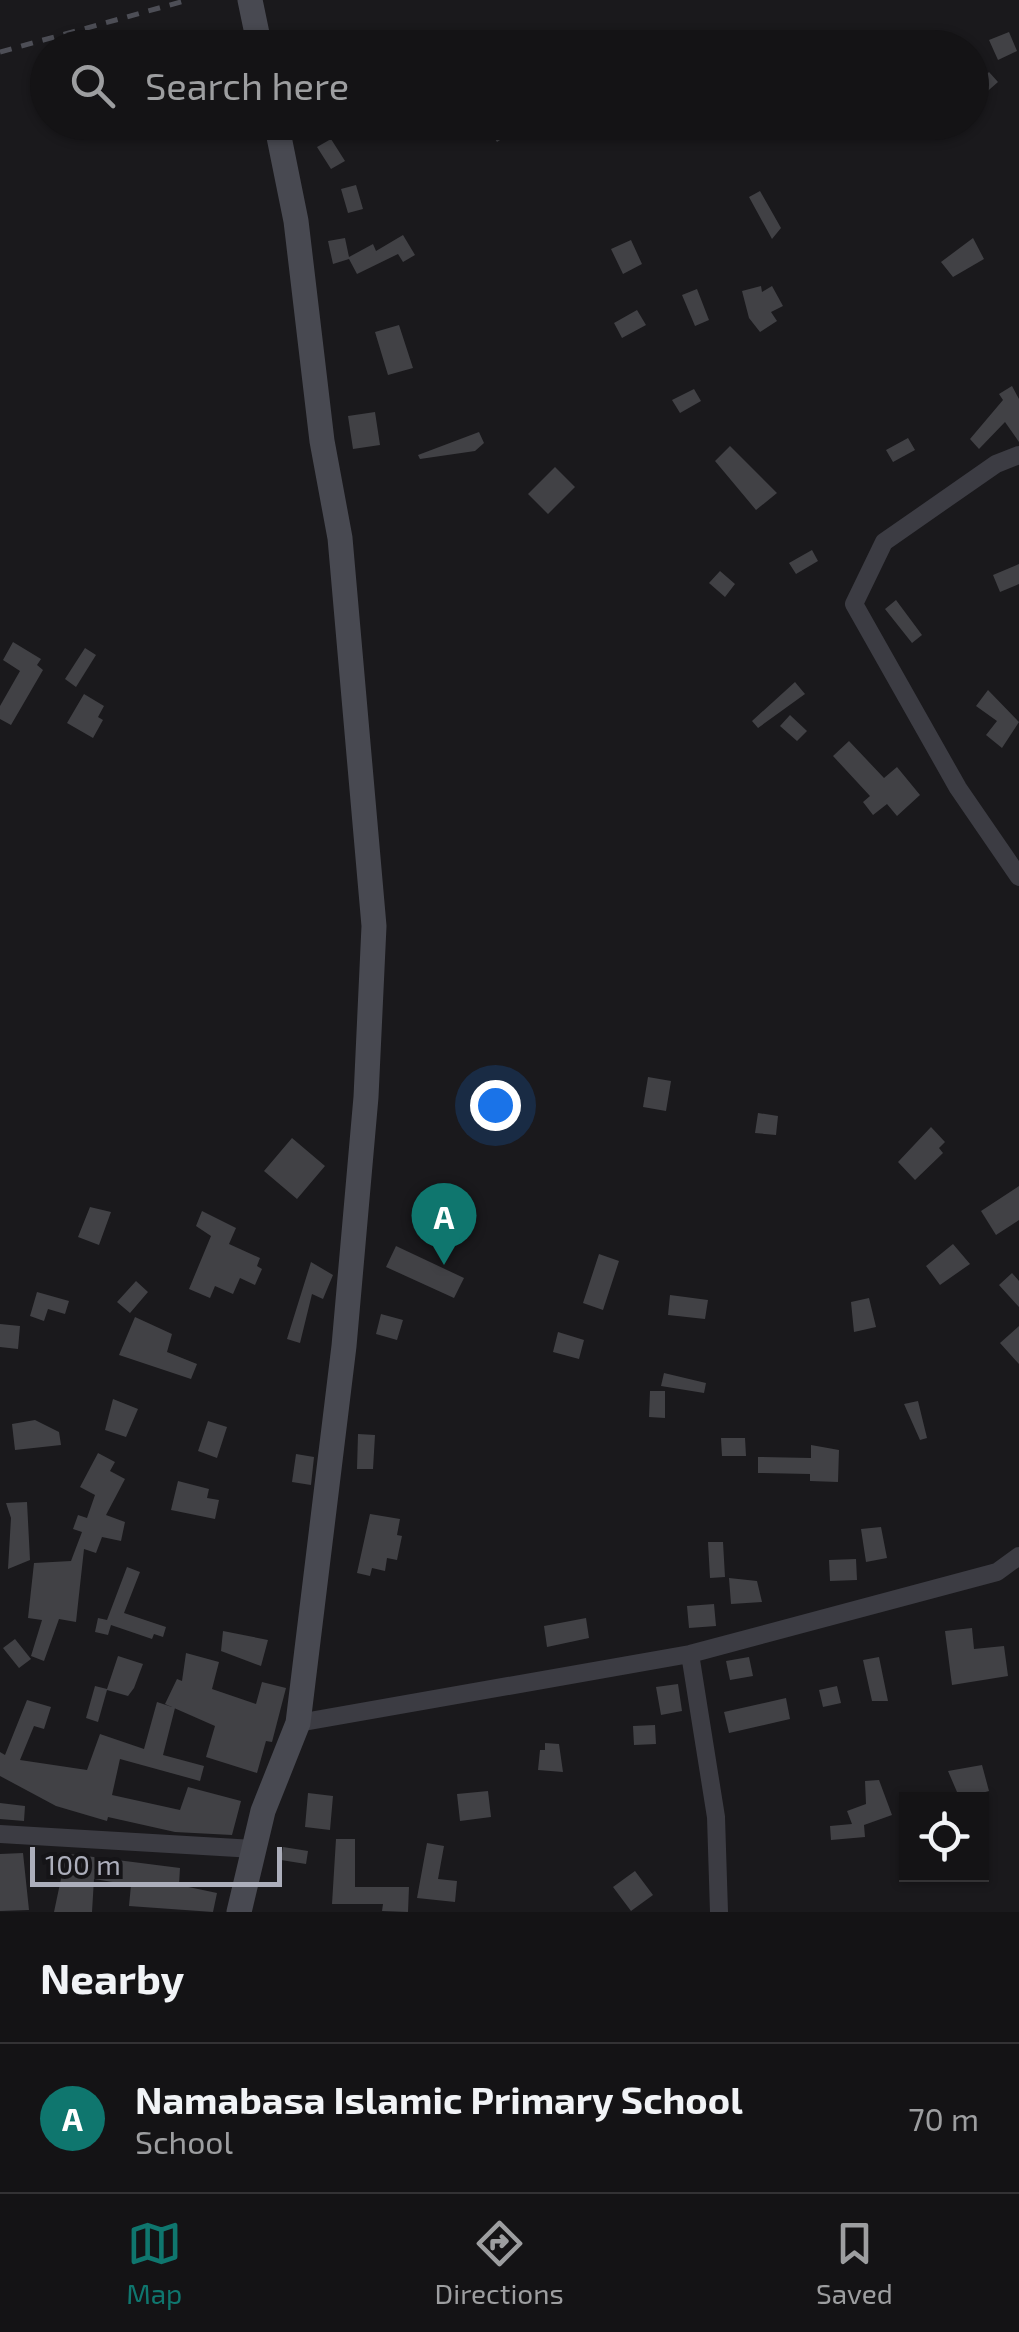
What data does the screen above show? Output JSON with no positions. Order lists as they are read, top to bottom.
{
  "scale_bar": "100 m",
  "page": {
    "search": "Search here",
    "pins": "A",
    "scale": "100 m",
    "heading": "Nearby",
    "list": [
      {
        "mark": "A",
        "name": "Namabasa Islamic Primary School",
        "note": "School",
        "value": "70 m"
      }
    ],
    "nav": ["Map", "Directions", "Saved"]
  }
}
